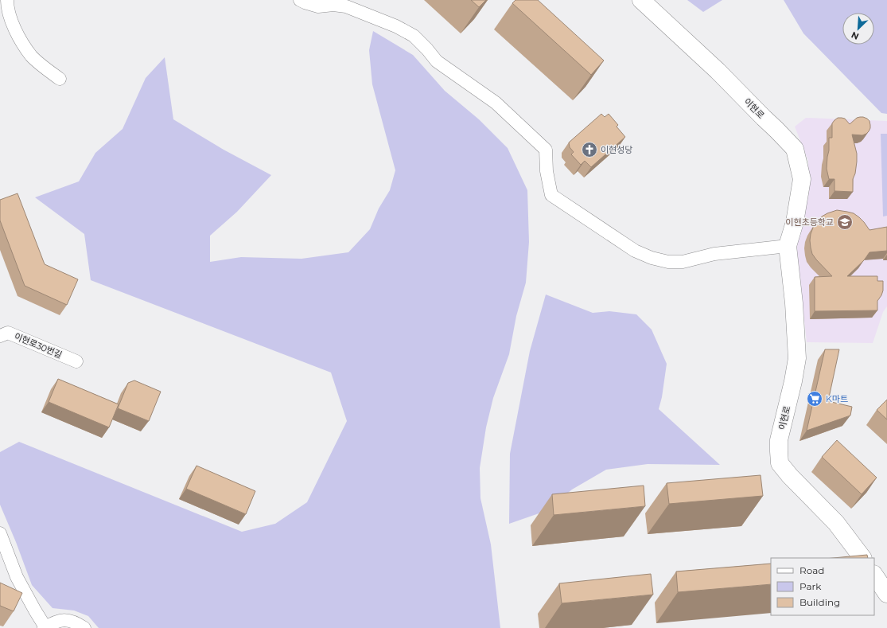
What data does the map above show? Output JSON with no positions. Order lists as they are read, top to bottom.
{
  "streets": {
    "street": ["이현로", "이현로30번길"]
  },
  "places": {
    "church": ["이현성당"],
    "school or university": ["이현초등학교"],
    "supermarket": ["K마트"]
  },
  "legend": ["Road", "Park", "Building"],
  "north": "bottom left"
}
